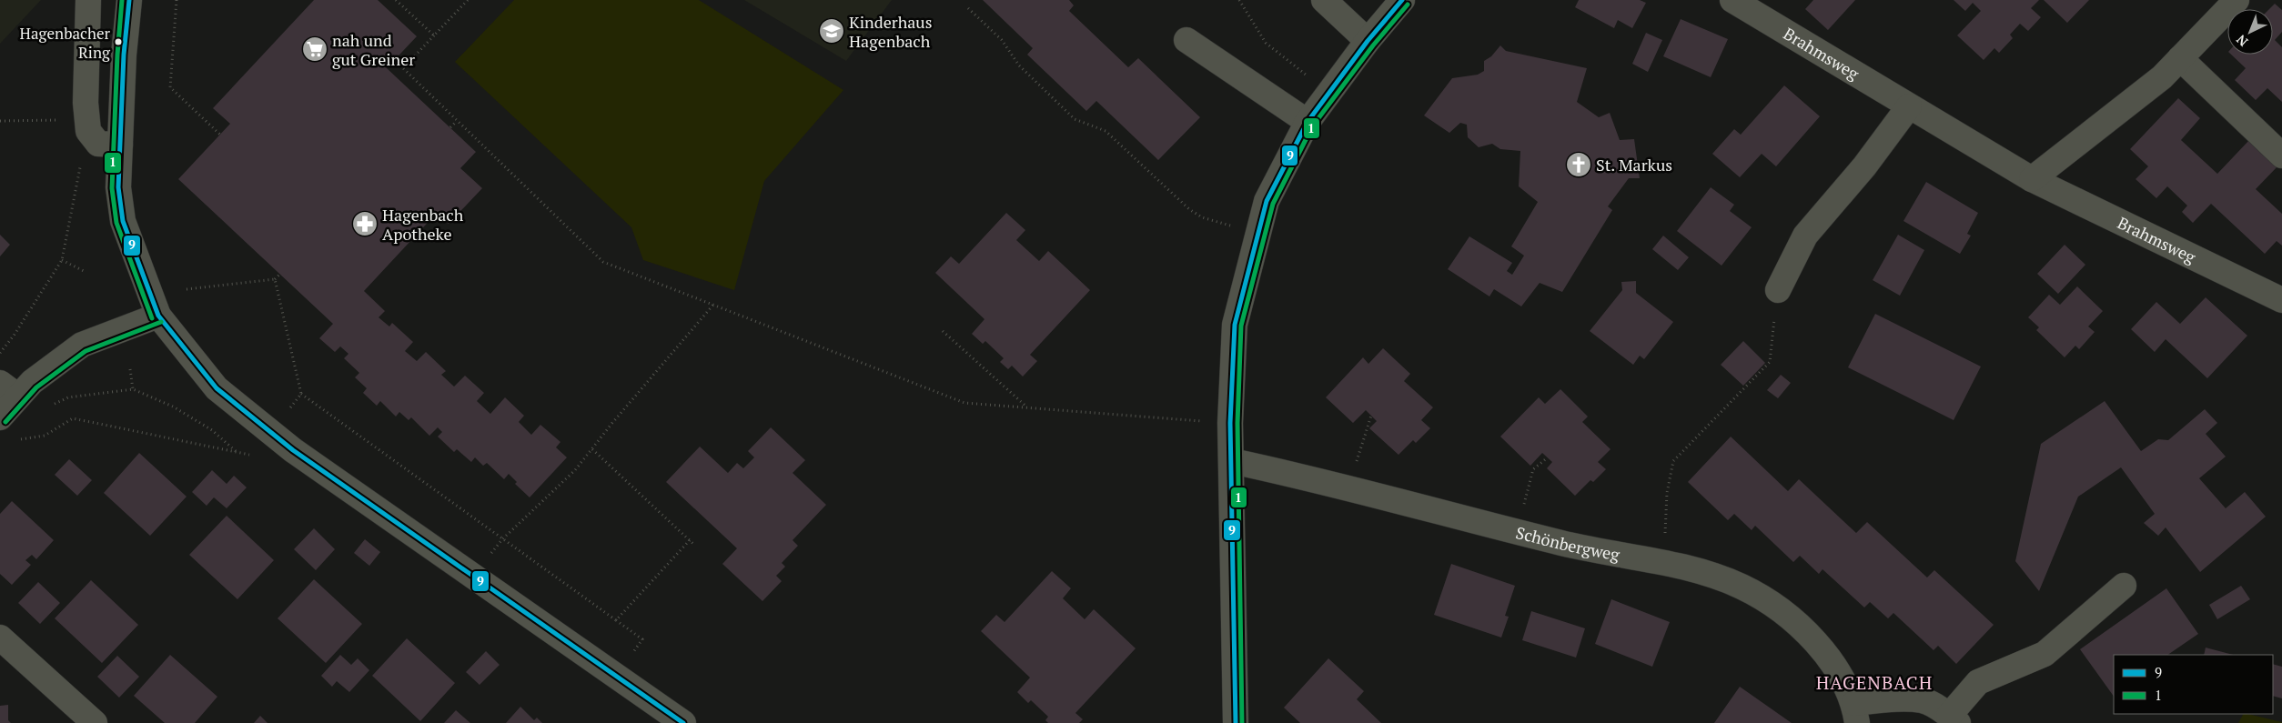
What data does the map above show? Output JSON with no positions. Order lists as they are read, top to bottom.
{
  "streets": {
    "street": ["Brahmsweg", "Schönbergweg"]
  },
  "districts": ["HAGENBACH"],
  "places": {
    "school or university": ["Kinderhaus Hagenbach"],
    "other": ["Hagenbacher Ring"],
    "supermarket": ["nah und gut Greiner"],
    "church": ["St. Markus"],
    "pharmacy": ["Hagenbach Apotheke"]
  },
  "lines": ["transit line 9", "transit line 1"],
  "legend": ["9", "1"],
  "north": "bottom left"
}
